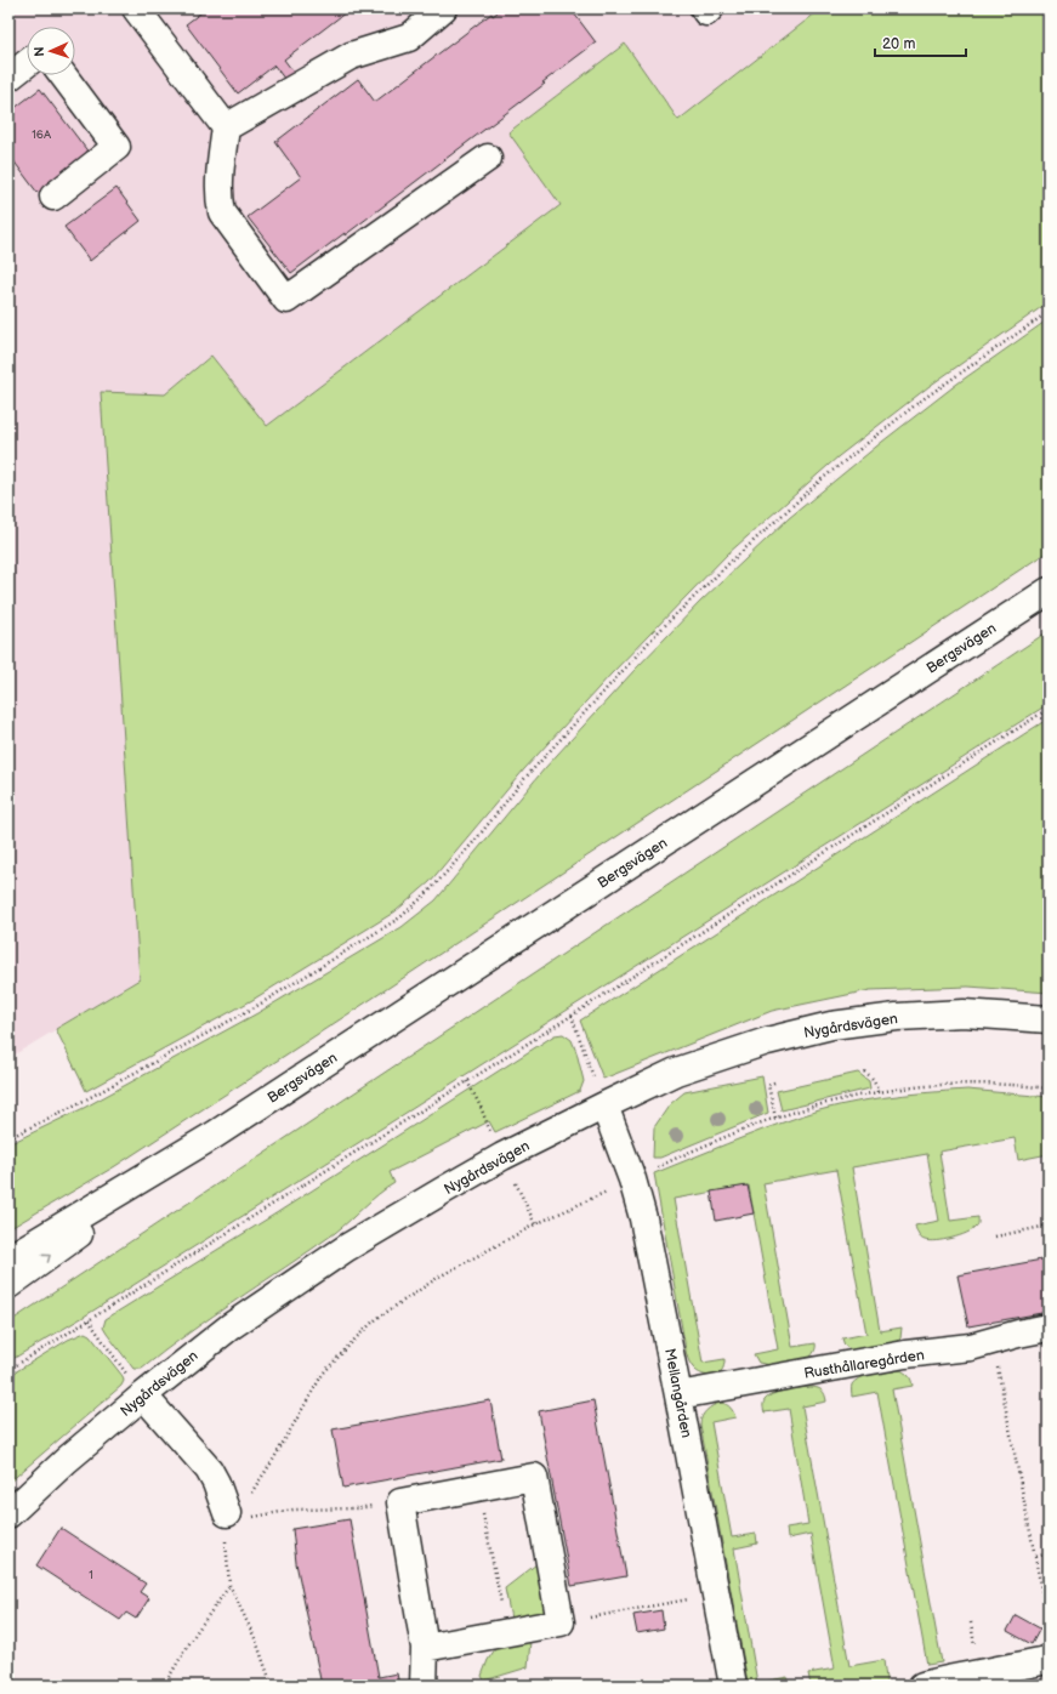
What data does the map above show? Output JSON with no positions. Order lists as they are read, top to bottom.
{
  "streets": {
    "street": [
      "Bergsvägen",
      "Nygårdsvägen",
      "Rusthållaregården",
      "Mellangården"
    ]
  },
  "crossings": [
    ["Nygårdsvägen", "Mellangården"],
    ["Rusthållaregården", "Mellangården"]
  ],
  "house_numbers": ["16A", "1"],
  "scale_bar": "20 m",
  "north": "left"
}
